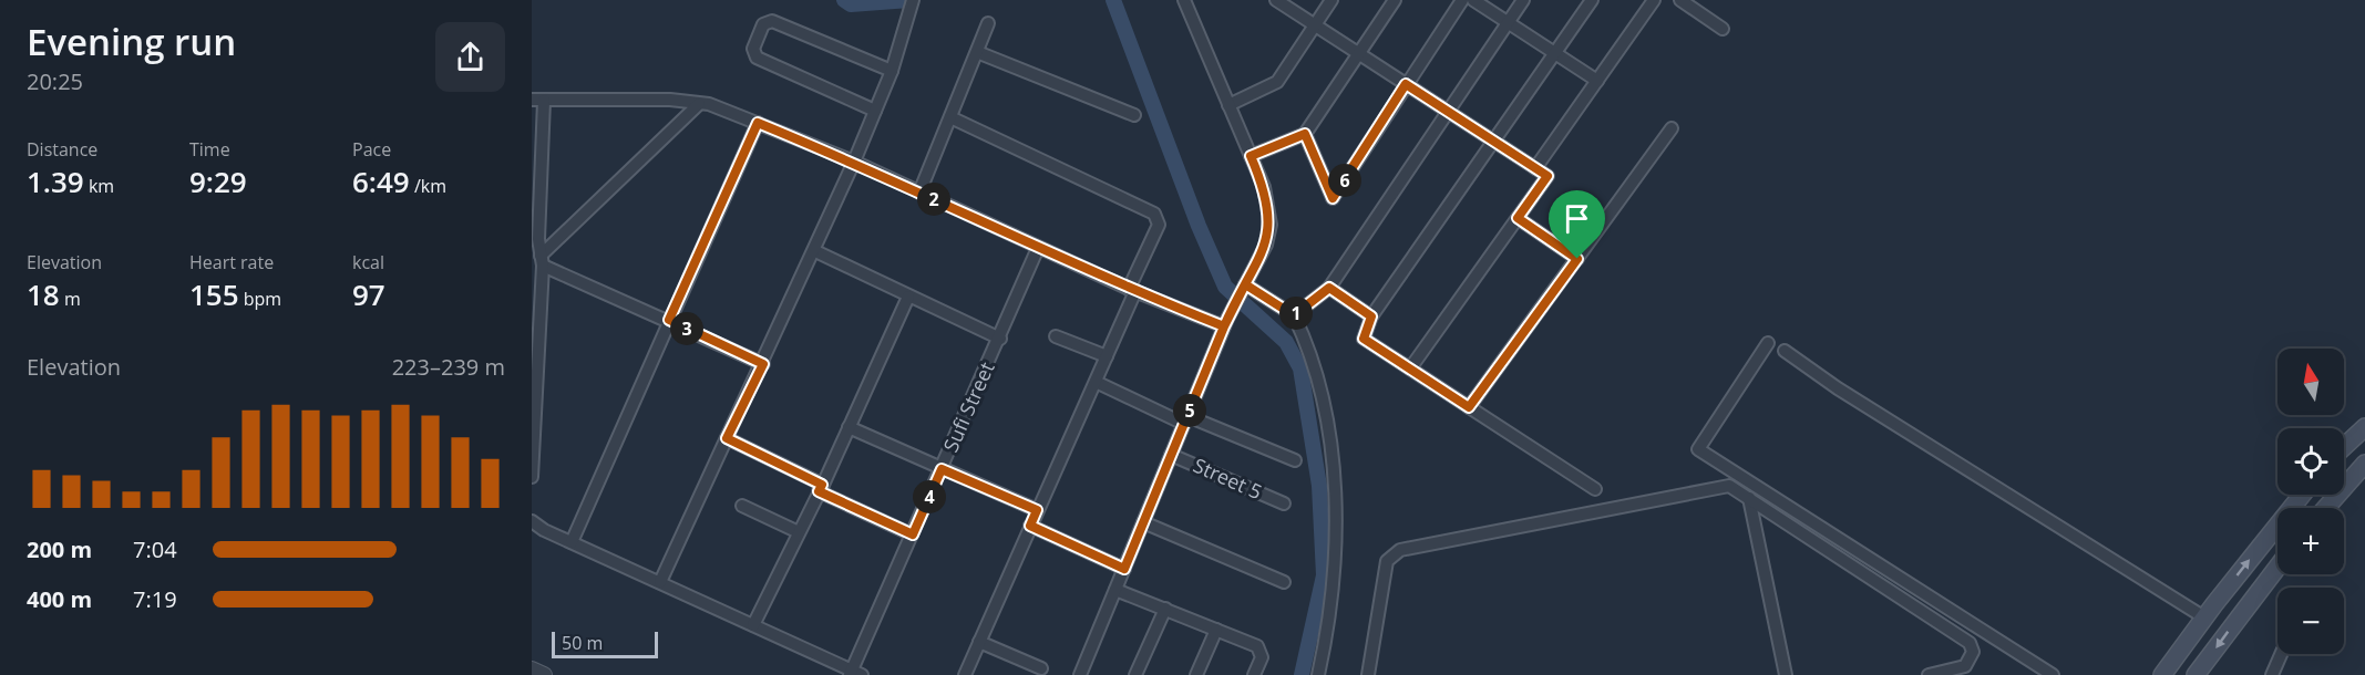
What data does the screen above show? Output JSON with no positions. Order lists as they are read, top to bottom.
{
  "streets": {
    "street": ["Sufi Street", "Street 5"]
  },
  "scale_bar": "50 m",
  "north": "top",
  "page": {
    "heading": ["Evening run", "20:25"],
    "stats": [
      ["Distance", "1.39 km"],
      ["Time", "9:29"],
      ["Pace", "6:49 /km"],
      ["Elevation", "18 m"],
      ["Heart rate", "155 bpm"],
      ["kcal", "97"]
    ],
    "pins": [
      "6",
      "2",
      "1",
      "3",
      "5",
      "4"
    ],
    "chart": ["Elevation", "223–239 m"],
    "map_buttons": ["+", "−"],
    "list": [
      {
        "name": "200 m",
        "note": "7:04"
      },
      {
        "name": "400 m",
        "note": "7:19"
      }
    ],
    "scale": "50 m"
  }
}
